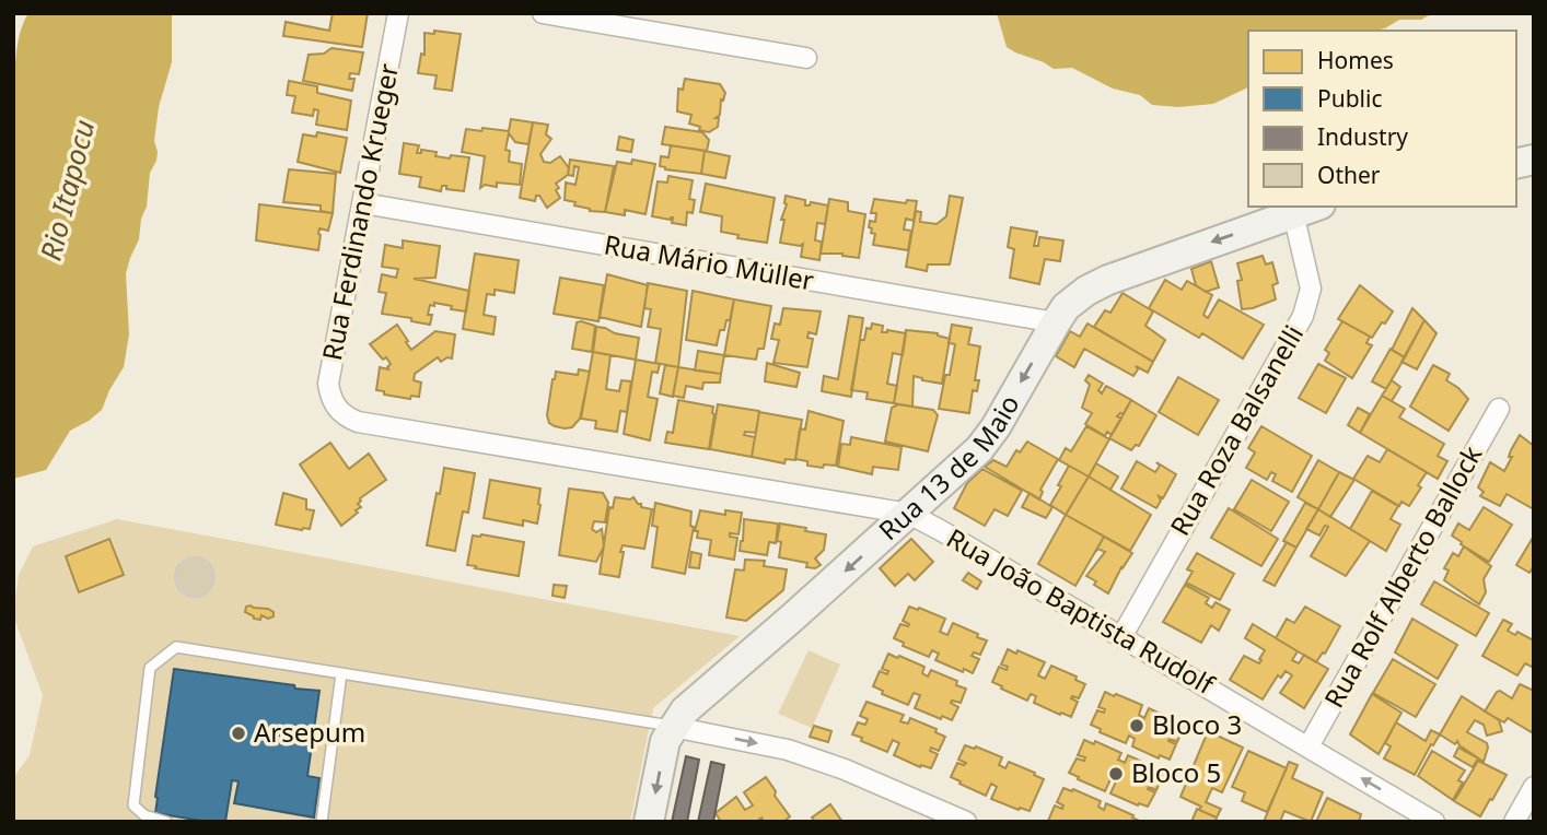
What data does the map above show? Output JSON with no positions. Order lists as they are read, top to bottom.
{
  "streets": {
    "main road": ["Rua 13 de Maio"],
    "street": [
      "Rua Ferdinando Krueger",
      "Rua Mário Müller",
      "Rua Roza Balsanelli",
      "Rua Rolf Alberto Ballock",
      "Rua João Baptista Rudolf"
    ]
  },
  "crossings": [
    ["Rua Ferdinando Krueger", "Rua Mário Müller"],
    ["Rua Ferdinando Krueger", "Rua João Baptista Rudolf"],
    ["Rua Mário Müller", "Rua 13 de Maio"],
    ["Rua Roza Balsanelli", "Rua 13 de Maio"],
    ["Rua Roza Balsanelli", "Rua João Baptista Rudolf"],
    ["Rua 13 de Maio", "Rua João Baptista Rudolf"],
    ["Rua Rolf Alberto Ballock", "Rua João Baptista Rudolf"]
  ],
  "one_way": ["Rua 13 de Maio"],
  "water": ["Rio Itapocu"],
  "places": ["Bloco 3", "Arsepum", "Bloco 5"],
  "legend": [
    "Homes",
    "Public",
    "Industry",
    "Other"
  ]
}
